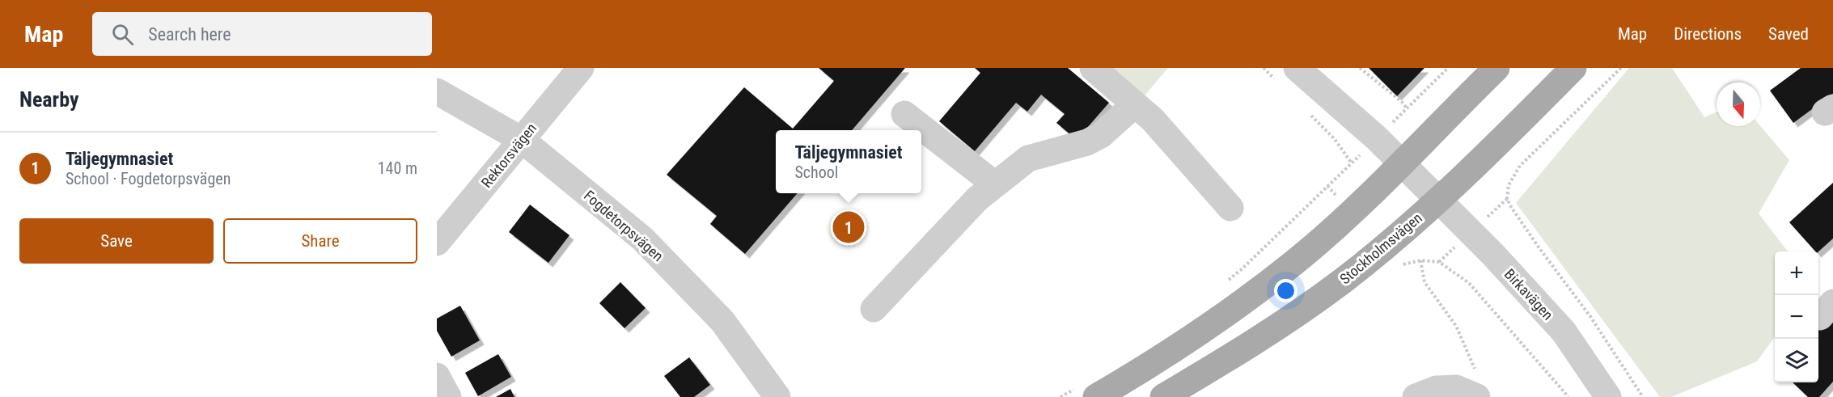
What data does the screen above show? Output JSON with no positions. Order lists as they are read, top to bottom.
{
  "streets": {
    "main road": ["Stockholmsvägen"],
    "street": ["Rektorsvägen", "Fogdetorpsvägen", "Birkavägen"]
  },
  "crossings": [
    ["Rektorsvägen", "Fogdetorpsvägen"],
    ["Stockholmsvägen", "Birkavägen"]
  ],
  "north": "bottom",
  "page": {
    "header": "Map",
    "search": "Search here",
    "nav": ["Map", "Directions", "Saved"],
    "heading": "Nearby",
    "popup": ["Täljegymnasiet", "School"],
    "list": [
      {
        "mark": "1",
        "name": "Täljegymnasiet",
        "note": "School · Fogdetorpsvägen",
        "value": "140 m"
      }
    ],
    "buttons": ["Save", "Share"],
    "pins": "1",
    "map_buttons": ["+", "−"]
  }
}
